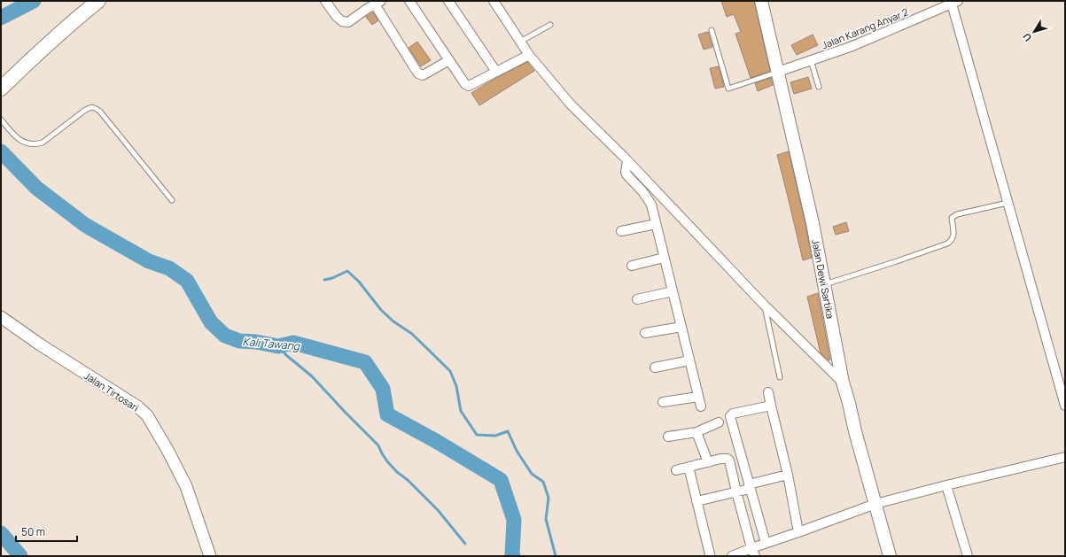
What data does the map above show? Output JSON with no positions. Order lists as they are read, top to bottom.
{
  "streets": {
    "main road": ["Jalan Dewi Sartika"],
    "street": ["Jalan Karang Anyar 2", "Jalan Tirtosari"]
  },
  "crossings": [
    ["Jalan Karang Anyar 2", "Jalan Dewi Sartika"]
  ],
  "water": ["Kali Tawang"],
  "scale_bar": "50 m",
  "north": "bottom left"
}
